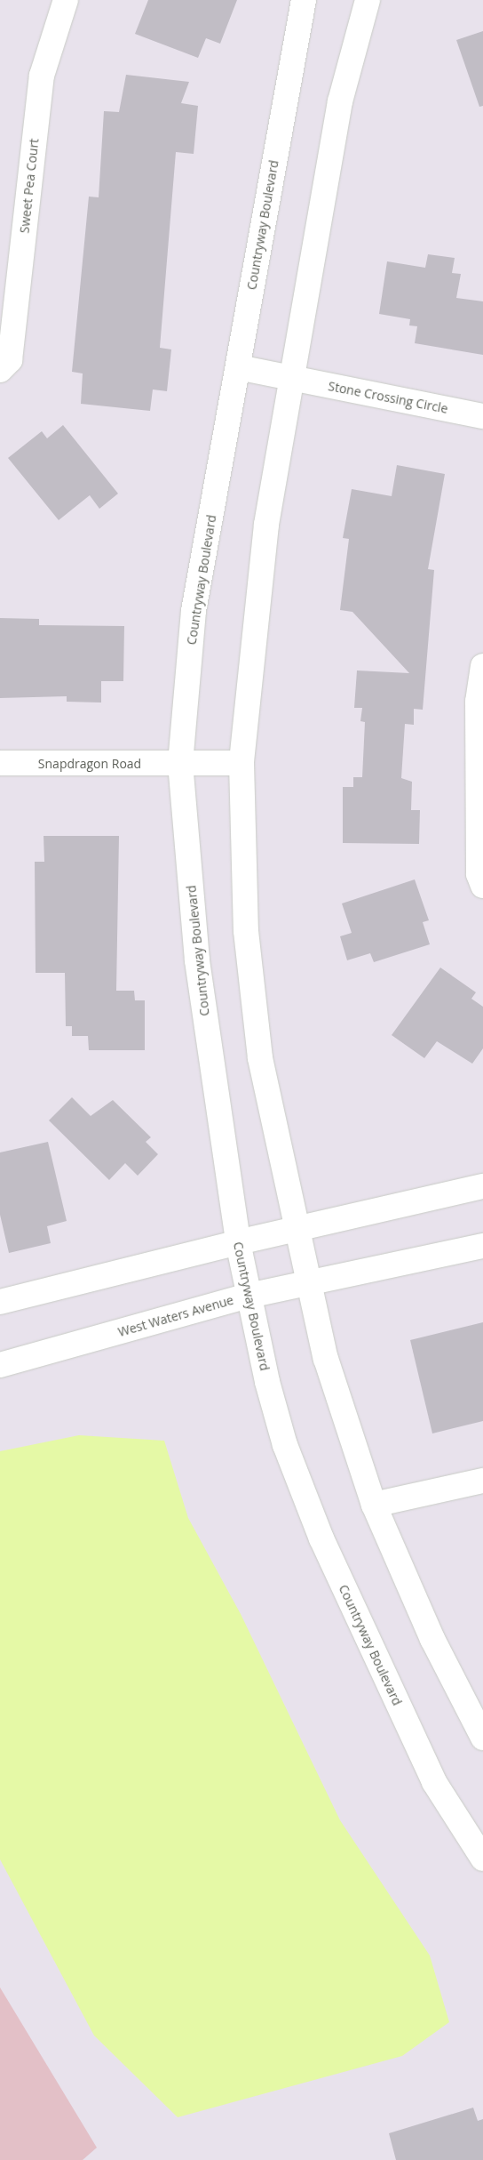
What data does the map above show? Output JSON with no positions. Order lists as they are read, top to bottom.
{
  "streets": {
    "street": [
      "Sweet Pea Court",
      "Countryway Boulevard",
      "Stone Crossing Circle",
      "Snapdragon Road",
      "West Waters Avenue"
    ]
  },
  "crossings": [
    ["Countryway Boulevard", "Stone Crossing Circle"],
    ["Countryway Boulevard", "Snapdragon Road"],
    ["Countryway Boulevard", "West Waters Avenue"]
  ]
}
